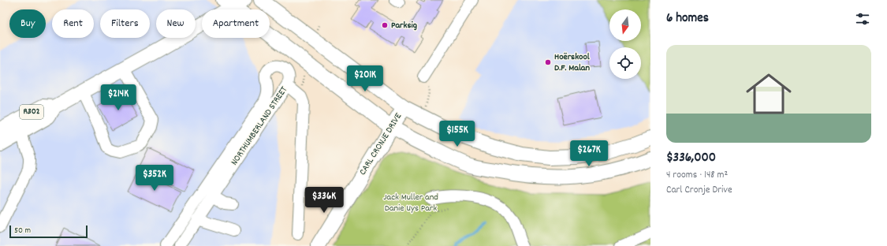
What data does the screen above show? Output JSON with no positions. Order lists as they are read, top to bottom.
{
  "streets": {
    "main road": ["R302", "CARL CRONJE DRIVE"],
    "street": ["NORTHUMBERLAND STREET"]
  },
  "parks": ["Jack Muller and Danie Uys Park"],
  "places": ["Parksig", "Hoërskool D.F. Malan"],
  "scale_bar": "50 m",
  "north": "bottom",
  "page": {
    "heading": "6 homes",
    "chip": [
      "Buy",
      "Rent",
      "Filters",
      "New",
      "Apartment"
    ],
    "list": [
      {
        "name": "$336,000",
        "note": "4 rooms · 148 m² · Carl Cronje Drive"
      }
    ],
    "price": [
      "$201K",
      "$214K",
      "$155K",
      "$267K",
      "$352K",
      "$336K"
    ],
    "scale": "50 m"
  }
}
